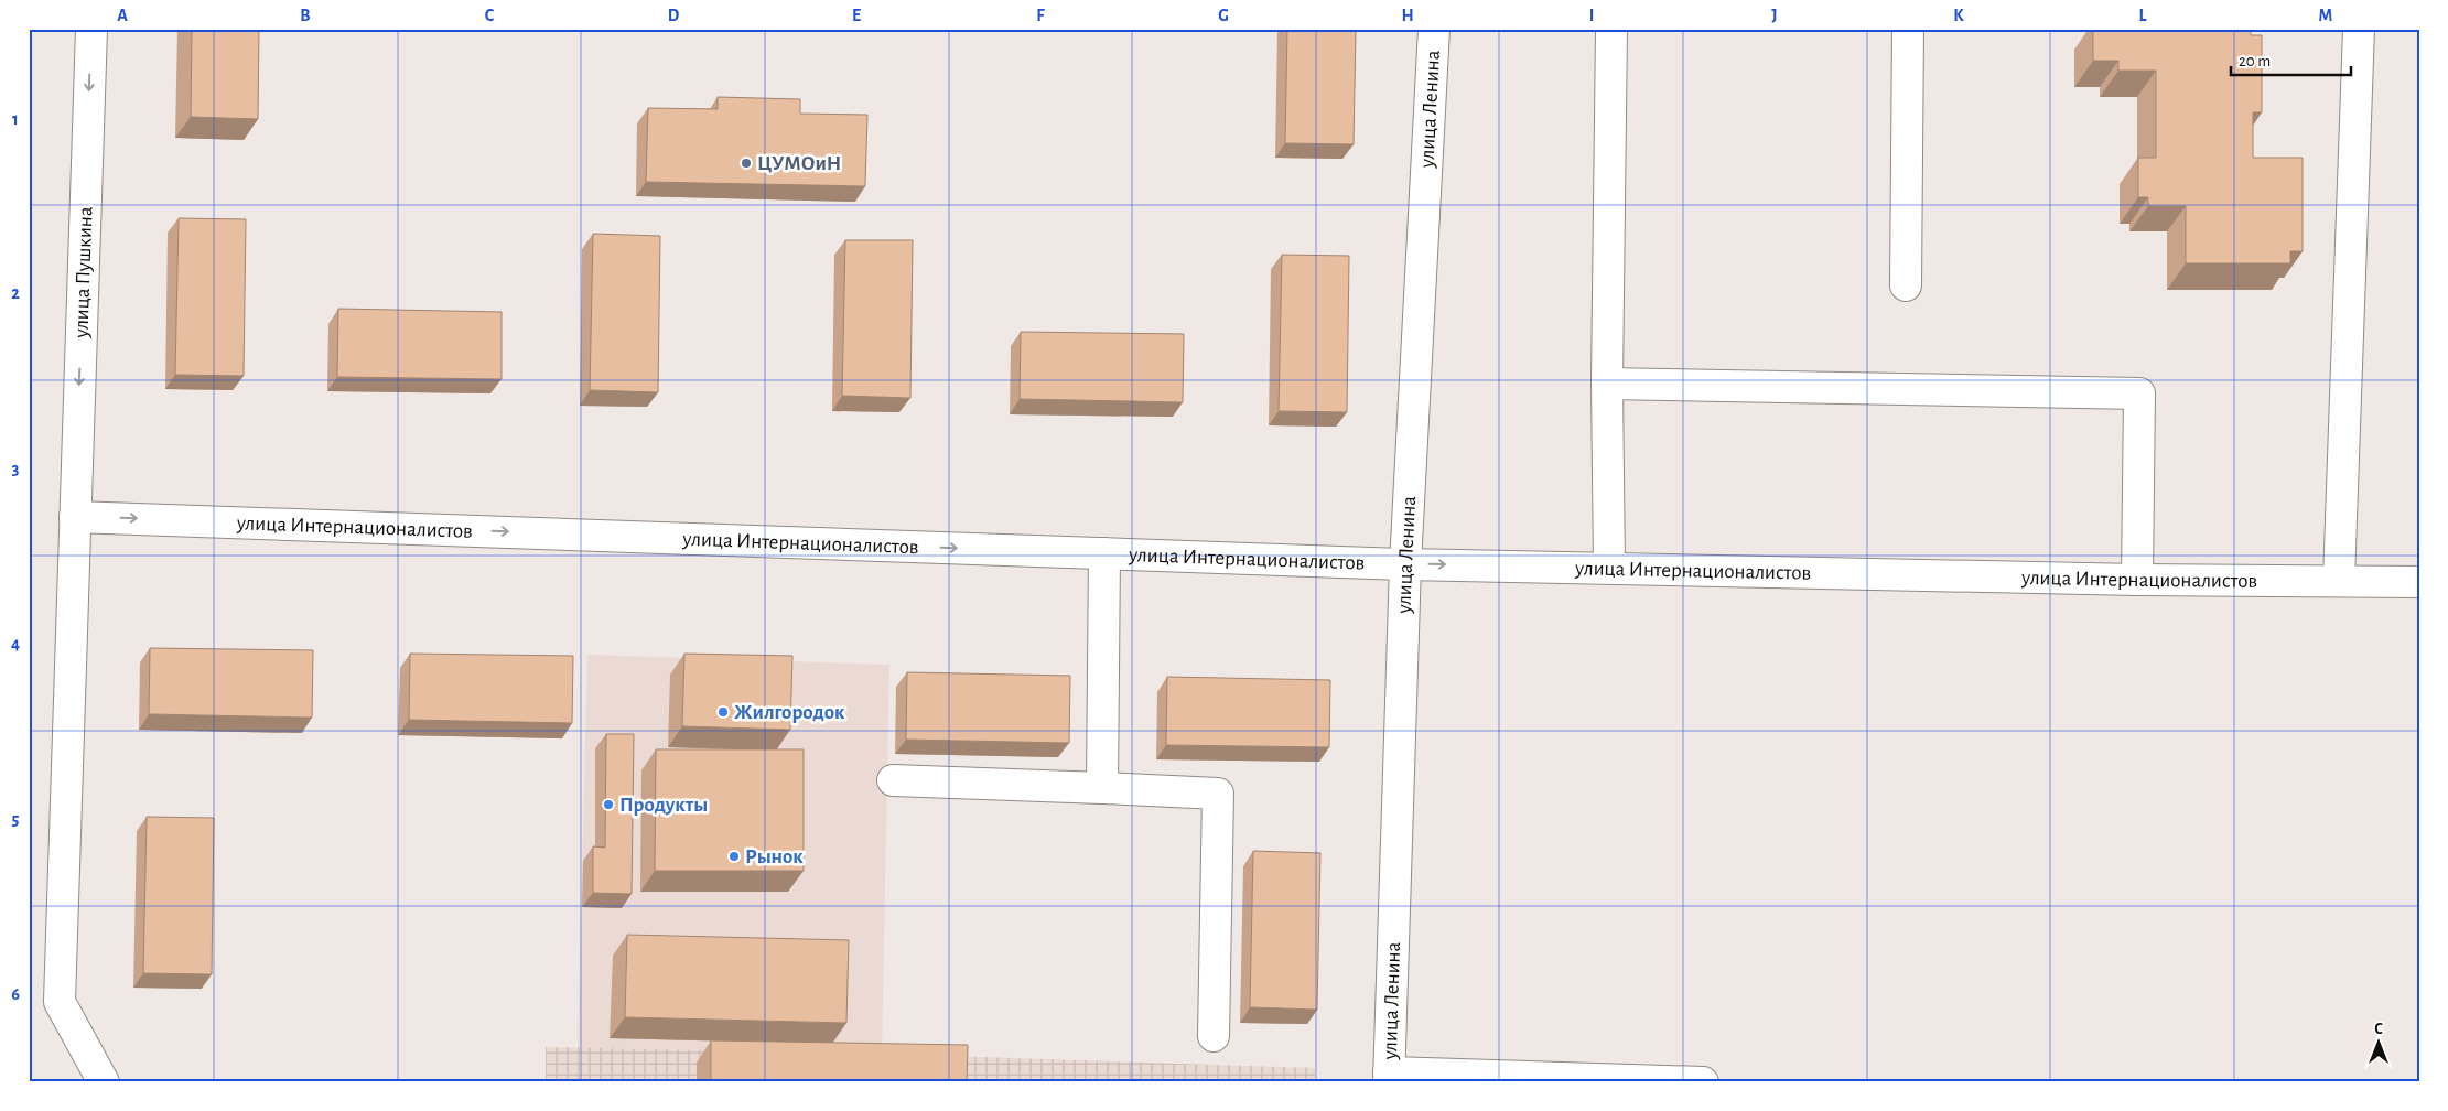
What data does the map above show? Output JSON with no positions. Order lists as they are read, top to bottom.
{
  "streets": {
    "street": ["улица Ленина", "улица Пушкина", "улица Интернационалистов"]
  },
  "crossings": [
    ["улица Ленина", "улица Интернационалистов"],
    ["улица Пушкина", "улица Интернационалистов"]
  ],
  "one_way": ["улица Пушкина", "улица Интернационалистов"],
  "places": [
    "ЦУМОиН",
    "Жилгородок",
    "Продукты",
    "Рынок"
  ],
  "scale_bar": "20 m",
  "north": "top",
  "grid": {
    "columns": [
      "A",
      "B",
      "C",
      "D",
      "E",
      "F",
      "G",
      "H",
      "I",
      "J",
      "K",
      "L",
      "M"
    ],
    "rows": [
      "1",
      "2",
      "3",
      "4",
      "5",
      "6"
    ]
  }
}
